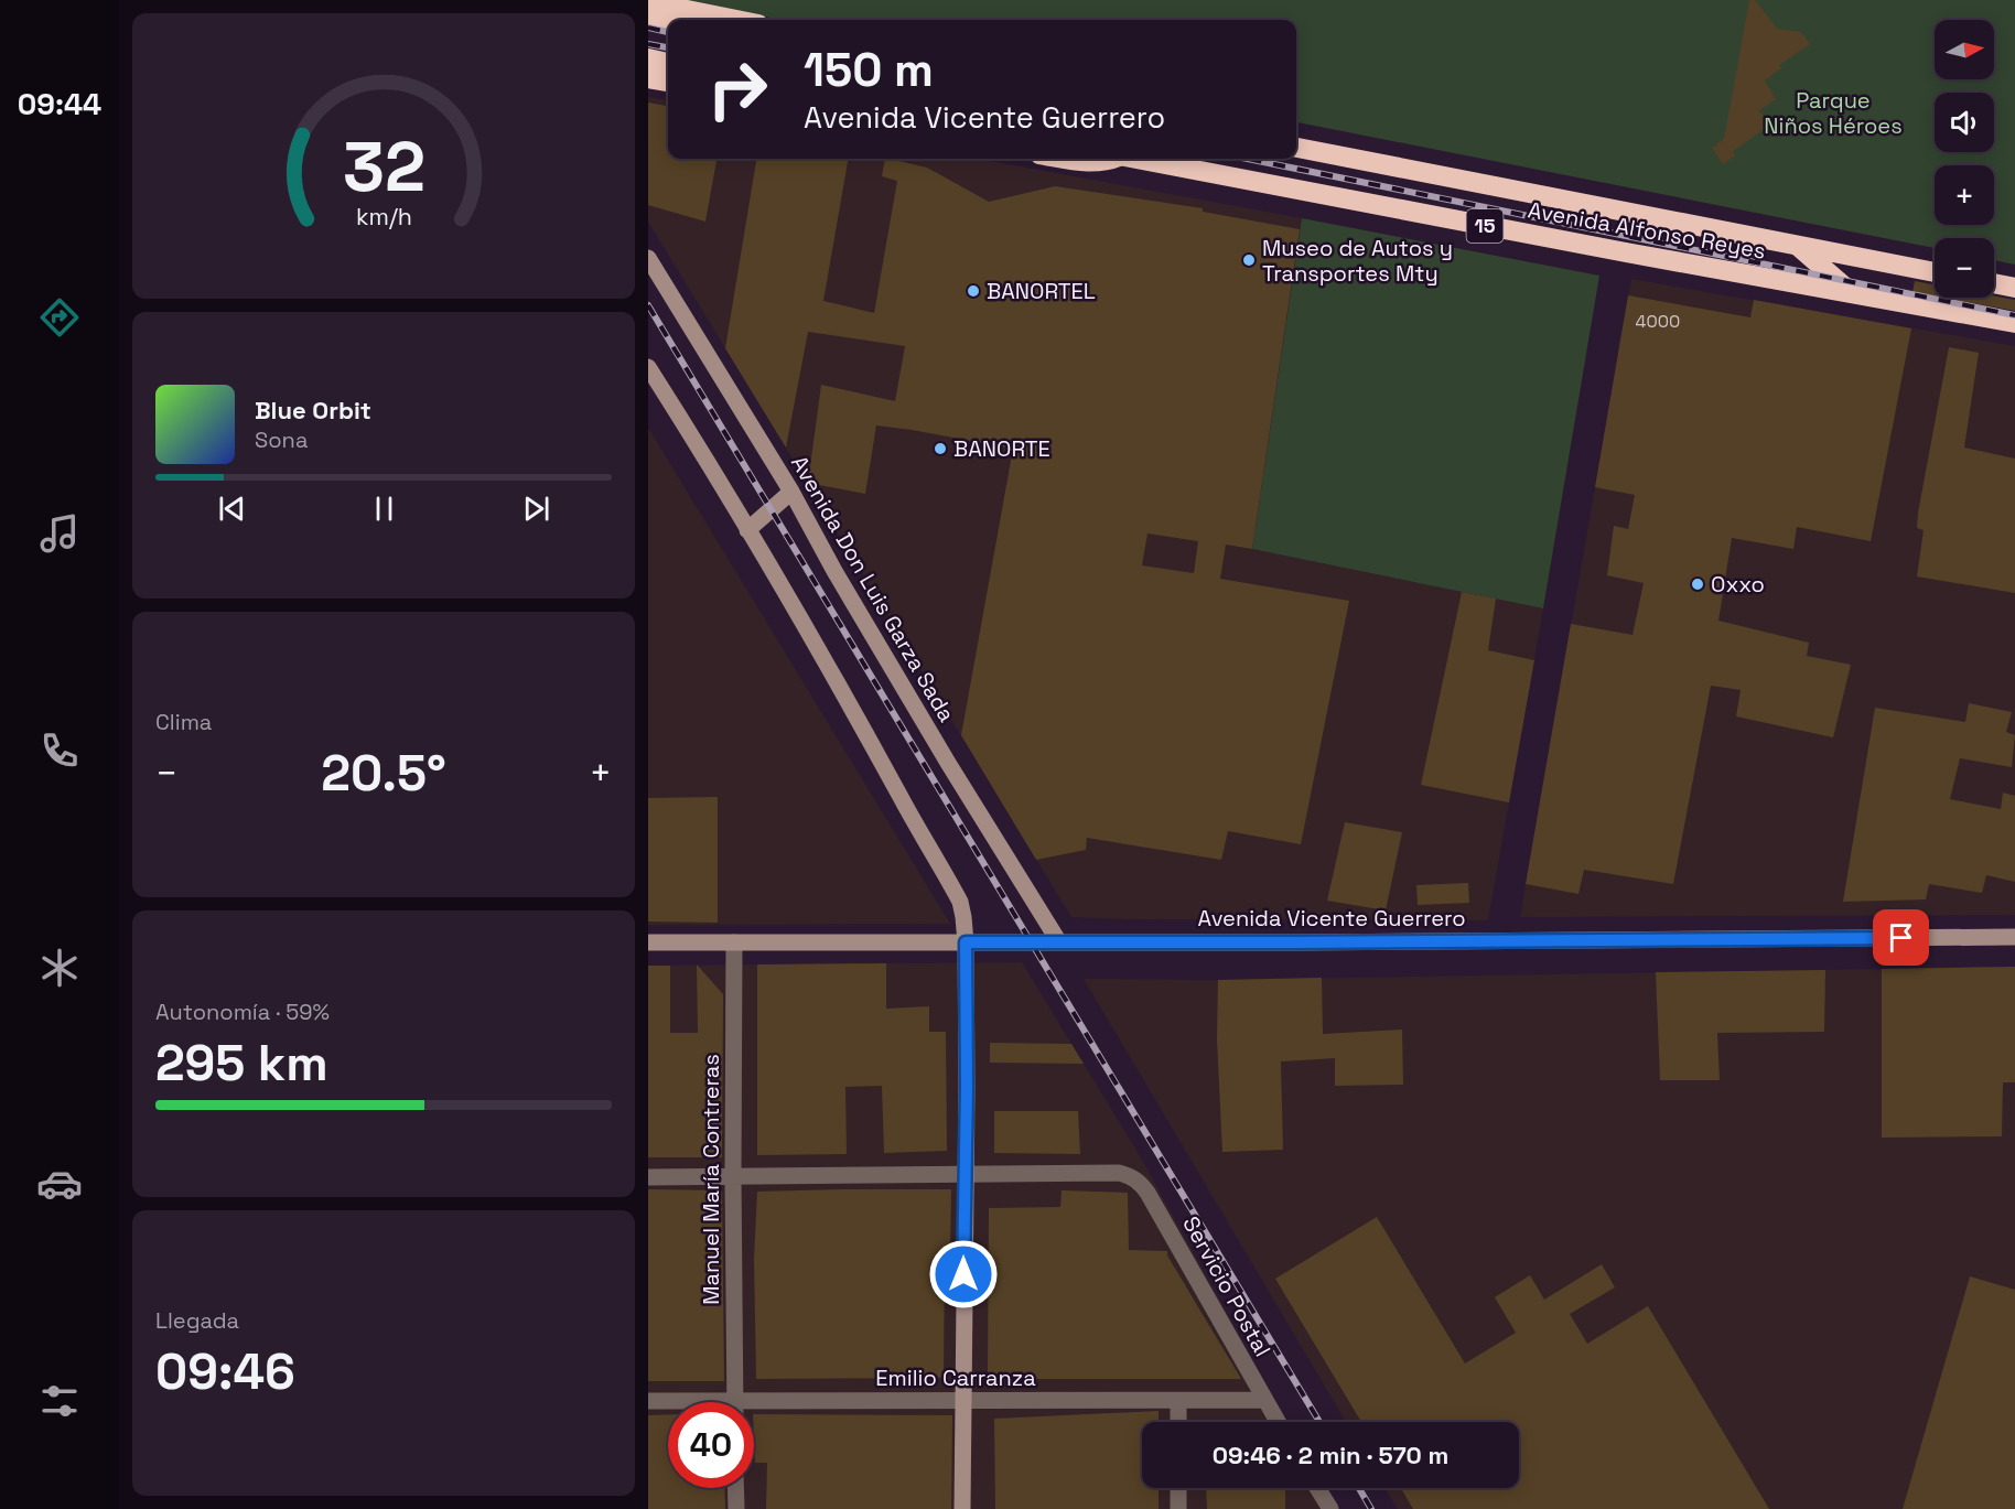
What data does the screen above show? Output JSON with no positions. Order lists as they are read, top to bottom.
{
  "streets": {
    "highway": ["15", "Avenida Alfonso Reyes"],
    "street": [
      "Avenida Don Luis Garza Sada",
      "Avenida Vicente Guerrero",
      "Manuel María Contreras",
      "Servicio Postal",
      "Emilio Carranza"
    ]
  },
  "crossings": [
    ["Avenida Don Luis Garza Sada", "Avenida Vicente Guerrero"],
    ["Avenida Vicente Guerrero", "Manuel María Contreras"],
    ["Servicio Postal", "Emilio Carranza"]
  ],
  "parks": ["Parque Niños Héroes"],
  "places": [
    "Museo de Autos y Transportes Mty",
    "BANORTEL",
    "BANORTE",
    "Oxxo"
  ],
  "house_numbers": ["4000"],
  "north": "right",
  "page": {
    "tabs": "09:44",
    "map_buttons": ["+", "−"],
    "turn": ["150 m", "Avenida Vicente Guerrero"],
    "song": ["Blue Orbit", "Sona"],
    "tile": [
      "Clima",
      ["Autonomía · 59%", "295 km"],
      ["Llegada", "09:46"]
    ],
    "heat": ["−", "20.5°", "+"],
    "limit": "40",
    "trip": "09:46 · 2 min · 570 m",
    "gauge": ["32", "km/h"]
  }
}
